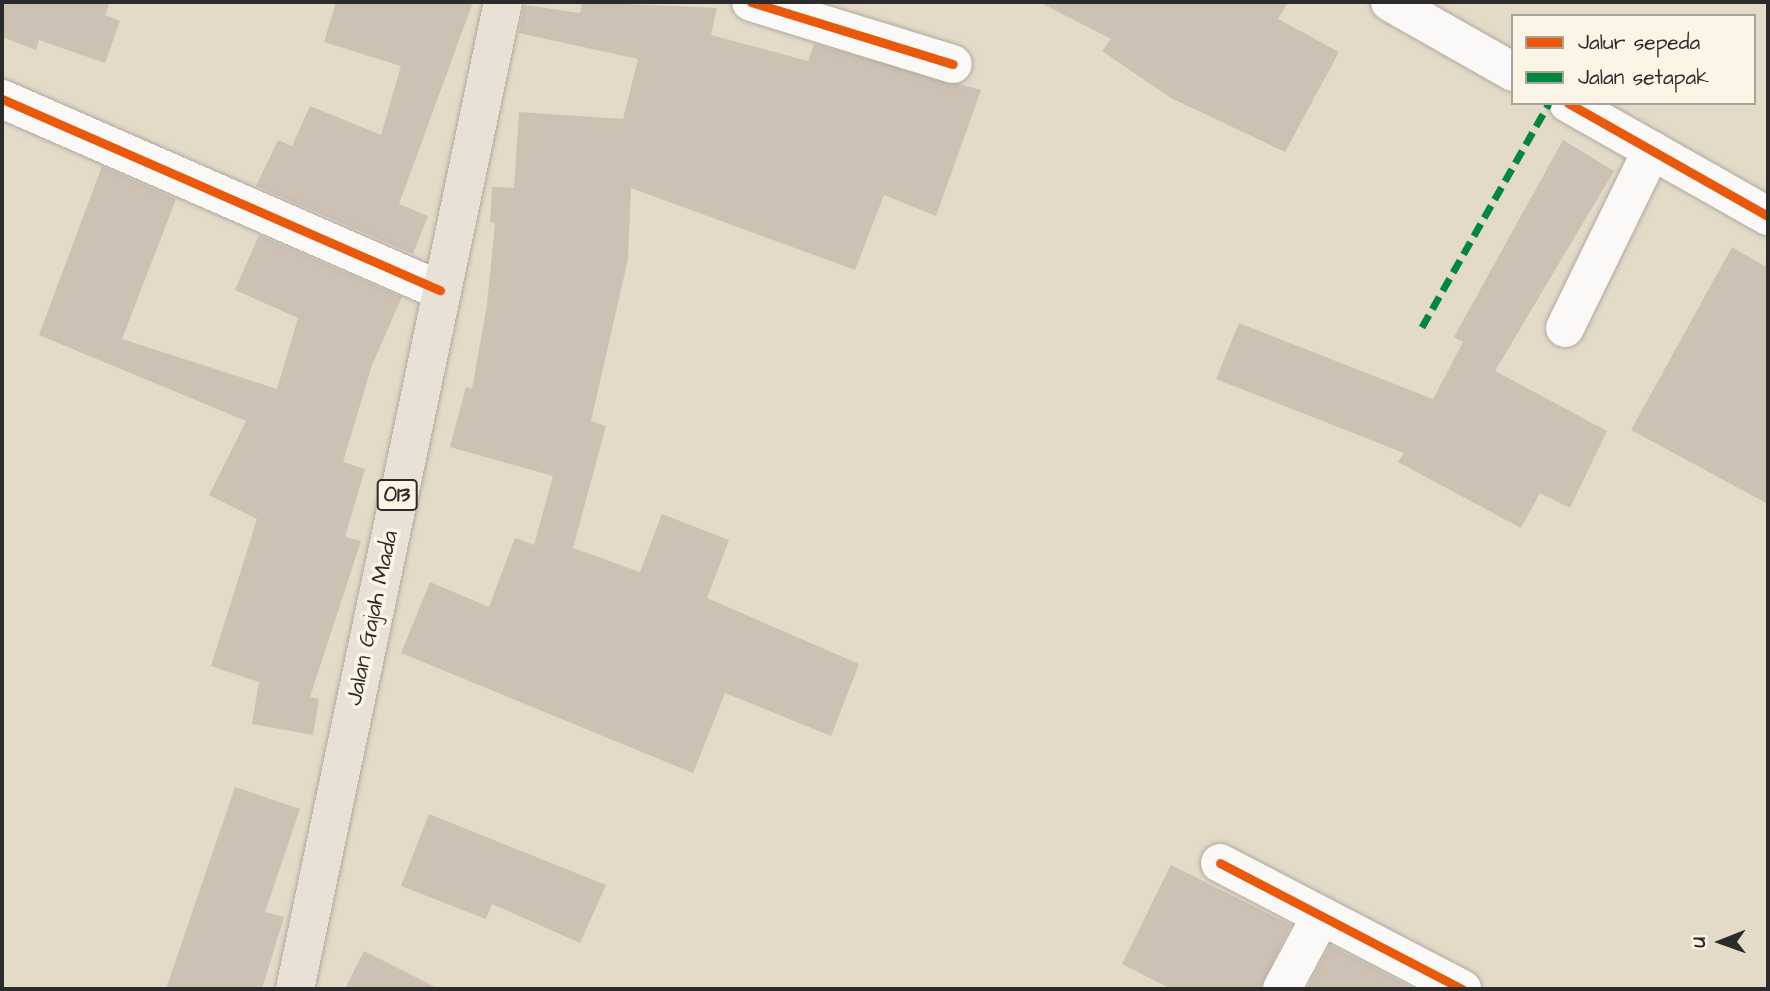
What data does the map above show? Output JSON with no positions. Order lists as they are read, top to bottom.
{
  "streets": {
    "main road": ["013", "Jalan Gajah Mada"]
  },
  "legend": ["Jalur sepeda", "Jalan setapak"],
  "north": "left"
}
